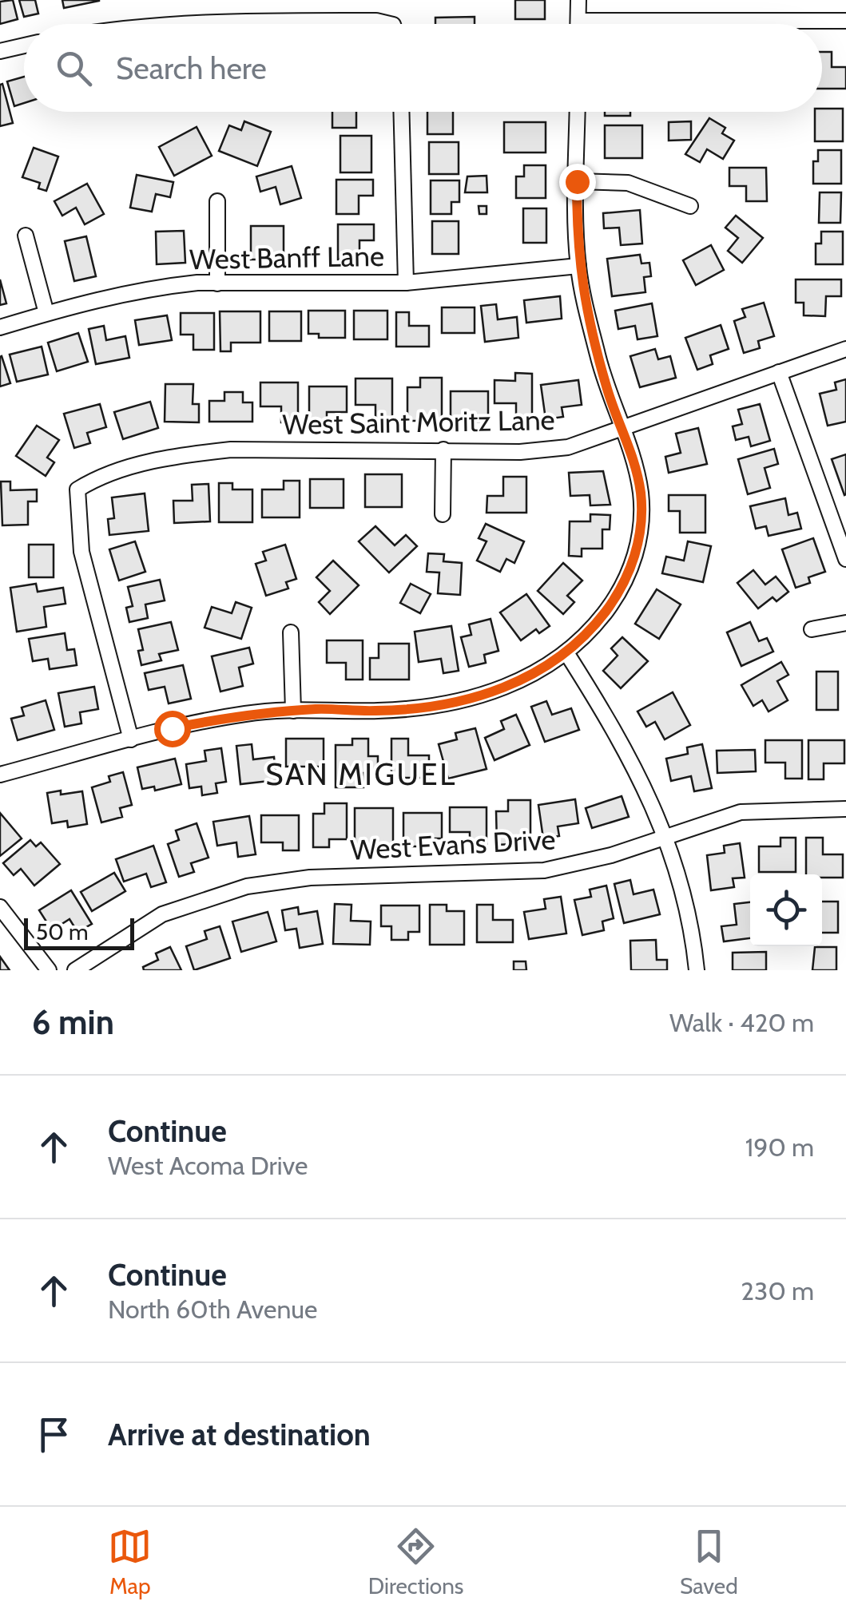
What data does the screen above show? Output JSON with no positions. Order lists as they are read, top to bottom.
{
  "streets": {
    "street": ["West Banff Lane", "West Saint Moritz Lane", "West Evans Drive"]
  },
  "districts": ["SAN MIGUEL"],
  "scale_bar": "50 m",
  "page": {
    "search": "Search here",
    "scale": "50 m",
    "heading": ["6 min", "Walk · 420 m"],
    "list": [
      ["Continue", "West Acoma Drive", "190 m"],
      ["Continue", "North 60th Avenue", "230 m"],
      "Arrive at destination"
    ],
    "nav": ["Map", "Directions", "Saved"]
  }
}
